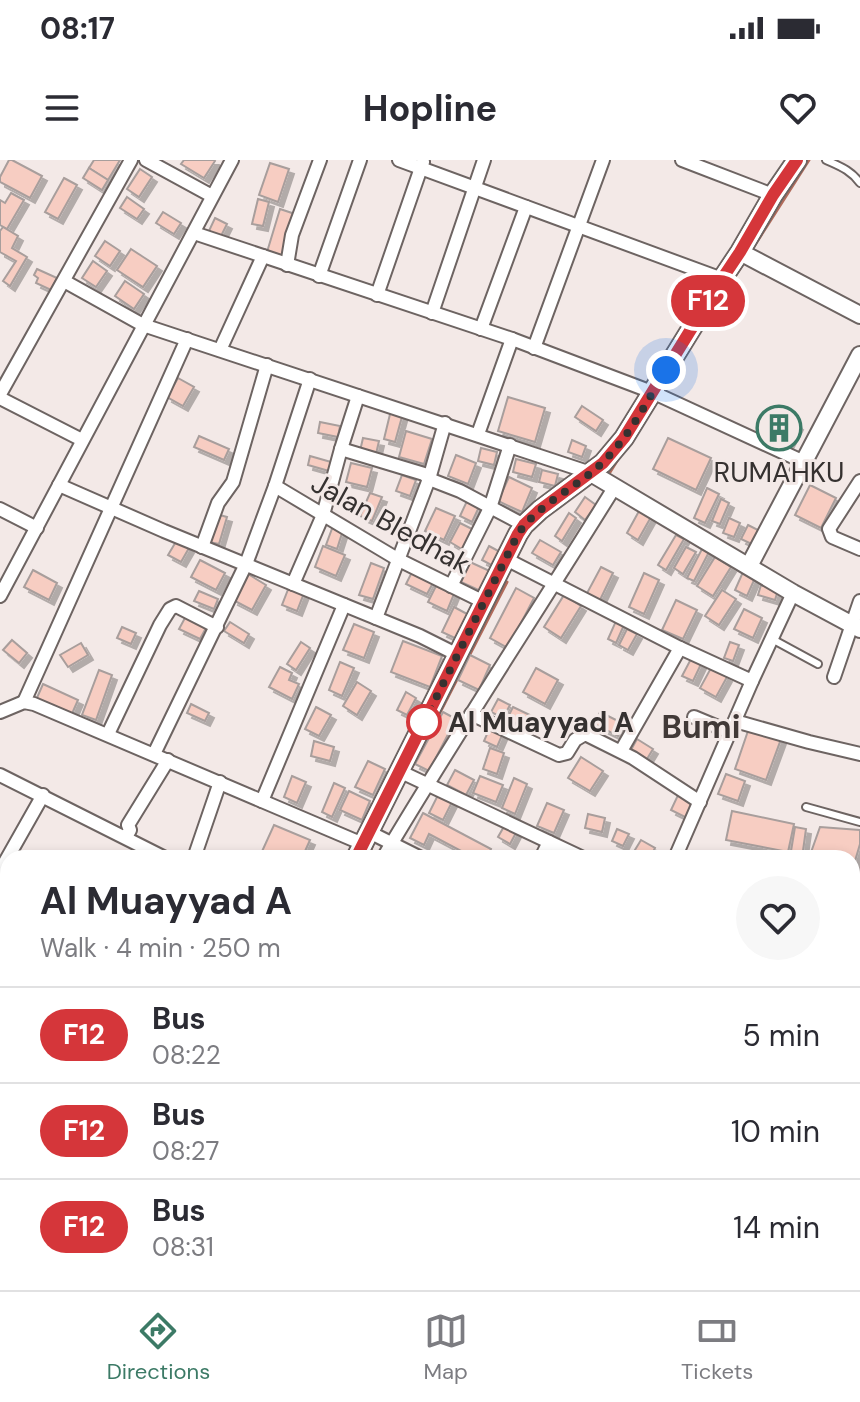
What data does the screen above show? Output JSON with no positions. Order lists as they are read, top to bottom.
{
  "streets": {
    "street": ["Jalan Bledhak"]
  },
  "districts": ["Bumi"],
  "places": {
    "building": ["RUMAHKU"],
    "other": ["Al Muayyad A"]
  },
  "lines": ["bus line F12"],
  "page": {
    "status": "08:17",
    "header": "Hopline",
    "on_map": "F12",
    "heading": ["Al Muayyad A", "Walk · 4 min · 250 m"],
    "list": [
      {
        "mark": "F12",
        "name": "Bus",
        "note": "08:22",
        "value": "5 min"
      },
      {
        "mark": "F12",
        "name": "Bus",
        "note": "08:27",
        "value": "10 min"
      },
      {
        "mark": "F12",
        "name": "Bus",
        "note": "08:31",
        "value": "14 min"
      }
    ],
    "tabs": ["Directions", "Map", "Tickets"]
  }
}
